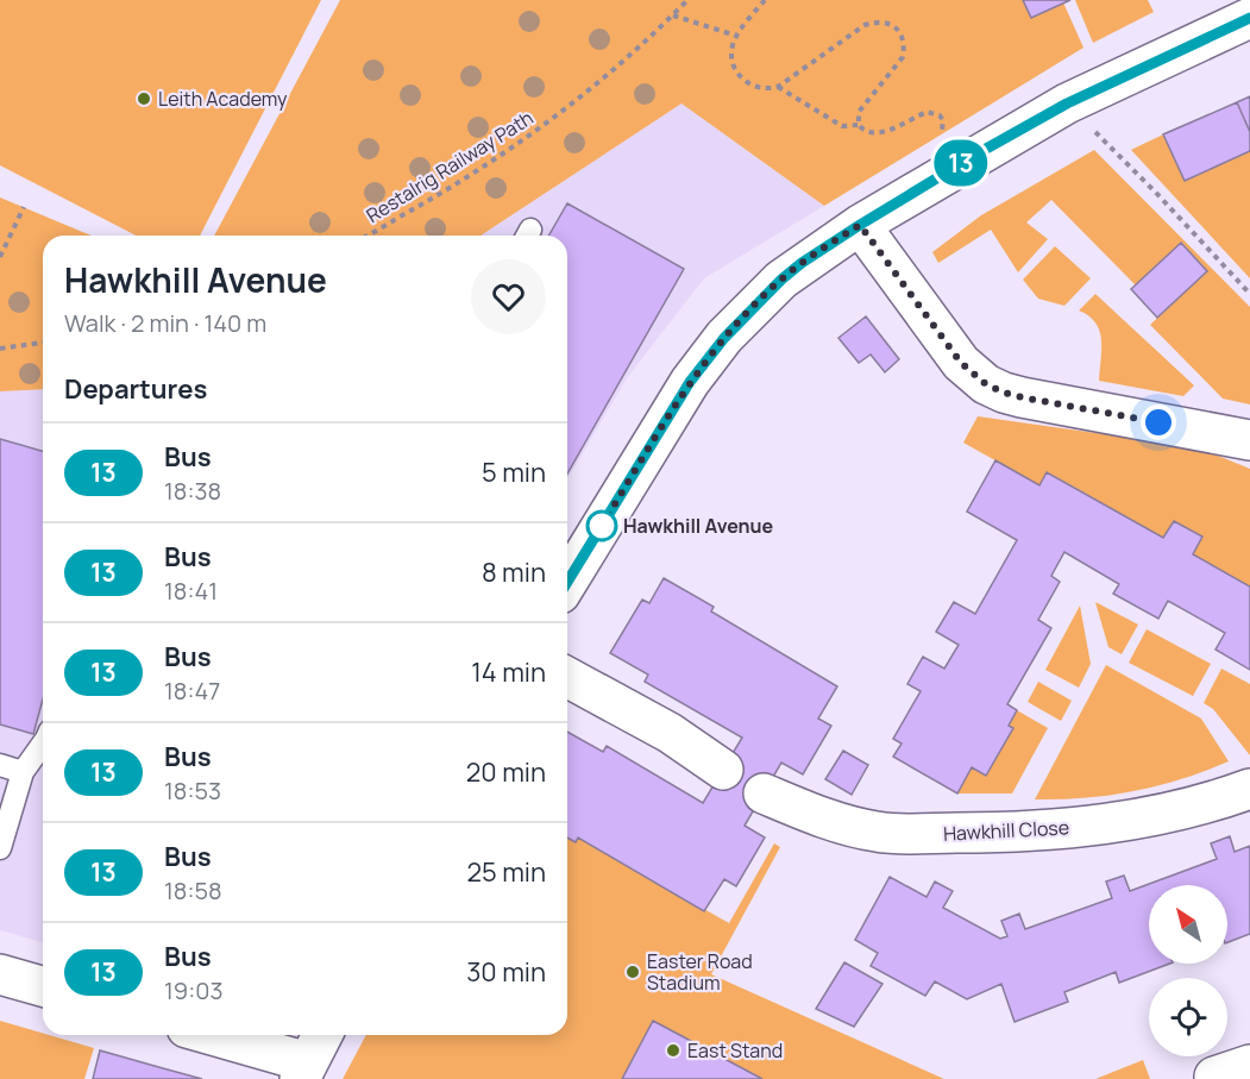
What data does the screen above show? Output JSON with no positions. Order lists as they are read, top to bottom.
{
  "streets": {
    "street": ["Hawkhill Close"],
    "path": ["Restalrig Railway Path"]
  },
  "places": [
    "Leith Academy",
    "Hawkhill Avenue",
    "Easter Road Stadium",
    "East Stand"
  ],
  "lines": ["bus line 13"],
  "north": "top left",
  "page": {
    "on_map": "13",
    "heading": [
      ["Hawkhill Avenue", "Walk · 2 min · 140 m"],
      "Departures"
    ],
    "list": [
      {
        "mark": "13",
        "name": "Bus",
        "note": "18:38",
        "value": "5 min"
      },
      {
        "mark": "13",
        "name": "Bus",
        "note": "18:41",
        "value": "8 min"
      },
      {
        "mark": "13",
        "name": "Bus",
        "note": "18:47",
        "value": "14 min"
      },
      {
        "mark": "13",
        "name": "Bus",
        "note": "18:53",
        "value": "20 min"
      },
      {
        "mark": "13",
        "name": "Bus",
        "note": "18:58",
        "value": "25 min"
      },
      {
        "mark": "13",
        "name": "Bus",
        "note": "19:03",
        "value": "30 min"
      }
    ]
  }
}
